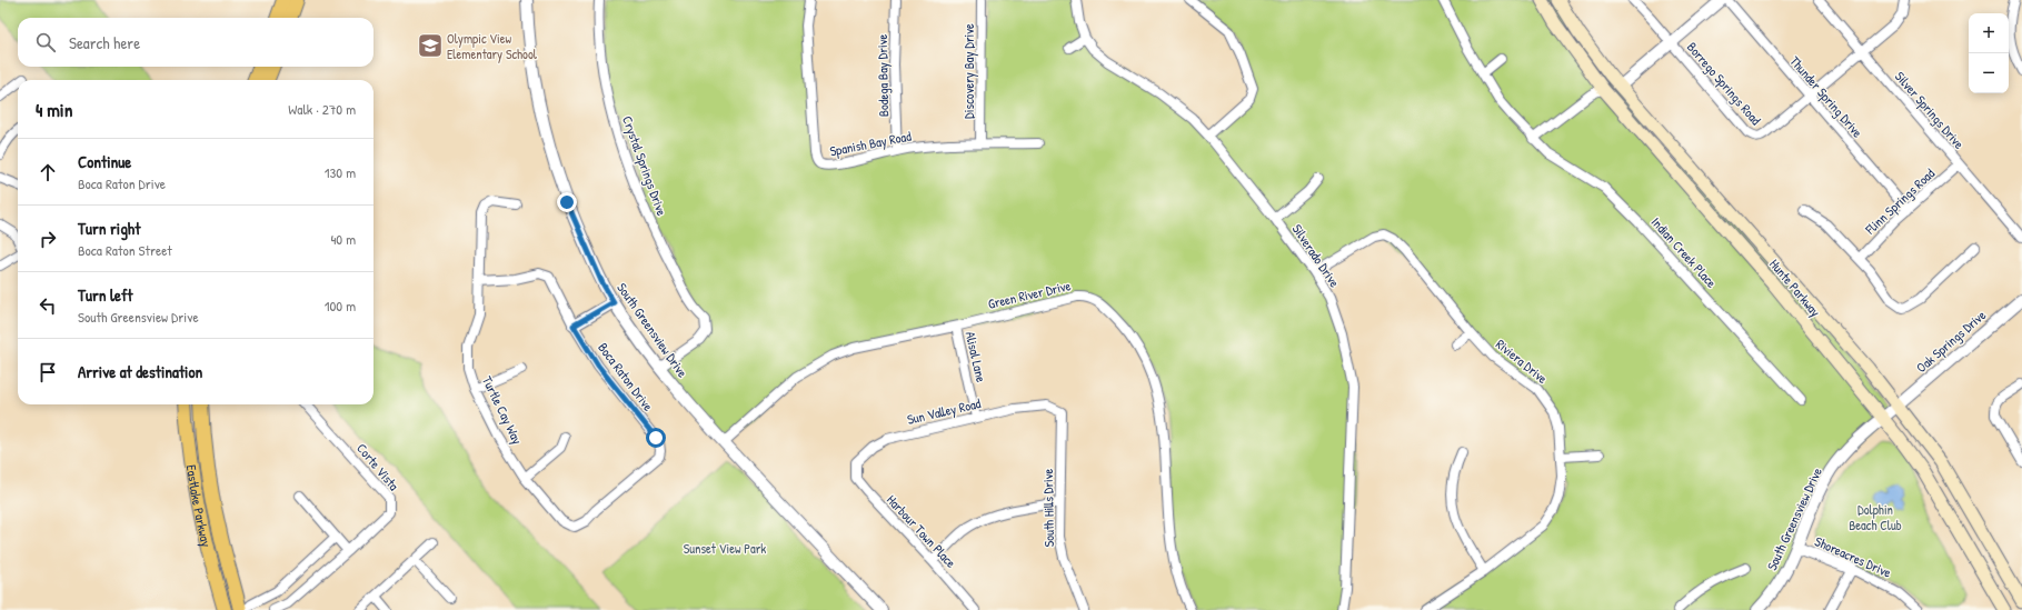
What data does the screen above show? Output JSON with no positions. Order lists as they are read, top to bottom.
{
  "streets": {
    "main road": ["Hunte Parkway", "Eastlake Parkway"],
    "street": [
      "Discovery Bay Drive",
      "Bodega Bay Drive",
      "Borrego Springs Road",
      "Thunder Spring Drive",
      "Silver Springs Drive",
      "Spanish Bay Road",
      "Crystal Springs Drive",
      "Flinn Springs Road",
      "Indian Creek Place",
      "Silverado Drive",
      "Green River Drive",
      "South Greensview Drive",
      "Oak Springs Drive",
      "Alisal Lane",
      "Riviera Drive",
      "Boca Raton Drive",
      "Turtle Cay Way",
      "Sun Valley Road",
      "Corte Vista",
      "South Hills Drive",
      "Harbour Town Place",
      "Shoreacres Drive"
    ]
  },
  "crossings": [
    ["Discovery Bay Drive", "Spanish Bay Road"],
    ["Bodega Bay Drive", "Spanish Bay Road"],
    ["Borrego Springs Road", "Thunder Spring Drive"],
    ["Borrego Springs Road", "Silver Springs Drive"],
    ["Thunder Spring Drive", "Flinn Springs Road"],
    ["Silver Springs Drive", "Flinn Springs Road"],
    ["Crystal Springs Drive", "South Greensview Drive"],
    ["Silverado Drive", "Riviera Drive"],
    ["Hunte Parkway", "South Greensview Drive"],
    ["Hunte Parkway", "Oak Springs Drive"],
    ["Green River Drive", "South Greensview Drive"],
    ["Green River Drive", "Alisal Lane"],
    ["South Greensview Drive", "Oak Springs Drive"],
    ["South Greensview Drive", "Shoreacres Drive"],
    ["Alisal Lane", "Sun Valley Road"],
    ["Boca Raton Drive", "Turtle Cay Way"],
    ["Sun Valley Road", "South Hills Drive"],
    ["Sun Valley Road", "Harbour Town Place"]
  ],
  "parks": ["Dolphin Beach Club", "Sunset View Park"],
  "places": {
    "school or university": ["Olympic View Elementary School"]
  },
  "page": {
    "map_buttons": ["+", "−"],
    "search": "Search here",
    "heading": ["4 min", "Walk · 270 m"],
    "list": [
      ["Continue", "Boca Raton Drive", "130 m"],
      ["Turn right", "Boca Raton Street", "40 m"],
      ["Turn left", "South Greensview Drive", "100 m"],
      "Arrive at destination"
    ]
  }
}
